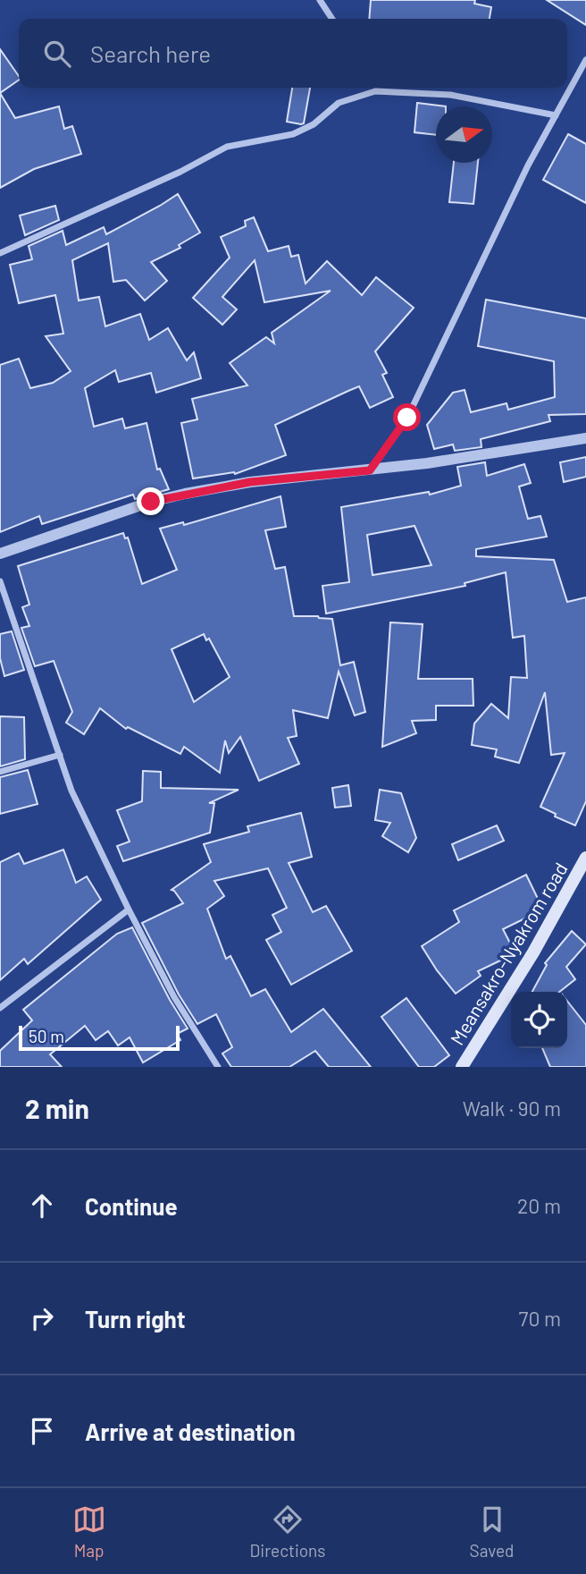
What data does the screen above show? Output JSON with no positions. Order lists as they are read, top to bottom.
{
  "streets": {
    "main road": ["Meansakro-Nyakrom road"]
  },
  "scale_bar": "50 m",
  "north": "right",
  "page": {
    "search": "Search here",
    "scale": "50 m",
    "heading": ["2 min", "Walk · 90 m"],
    "list": [
      ["Continue", "20 m"],
      ["Turn right", "70 m"],
      "Arrive at destination"
    ],
    "nav": ["Map", "Directions", "Saved"]
  }
}
